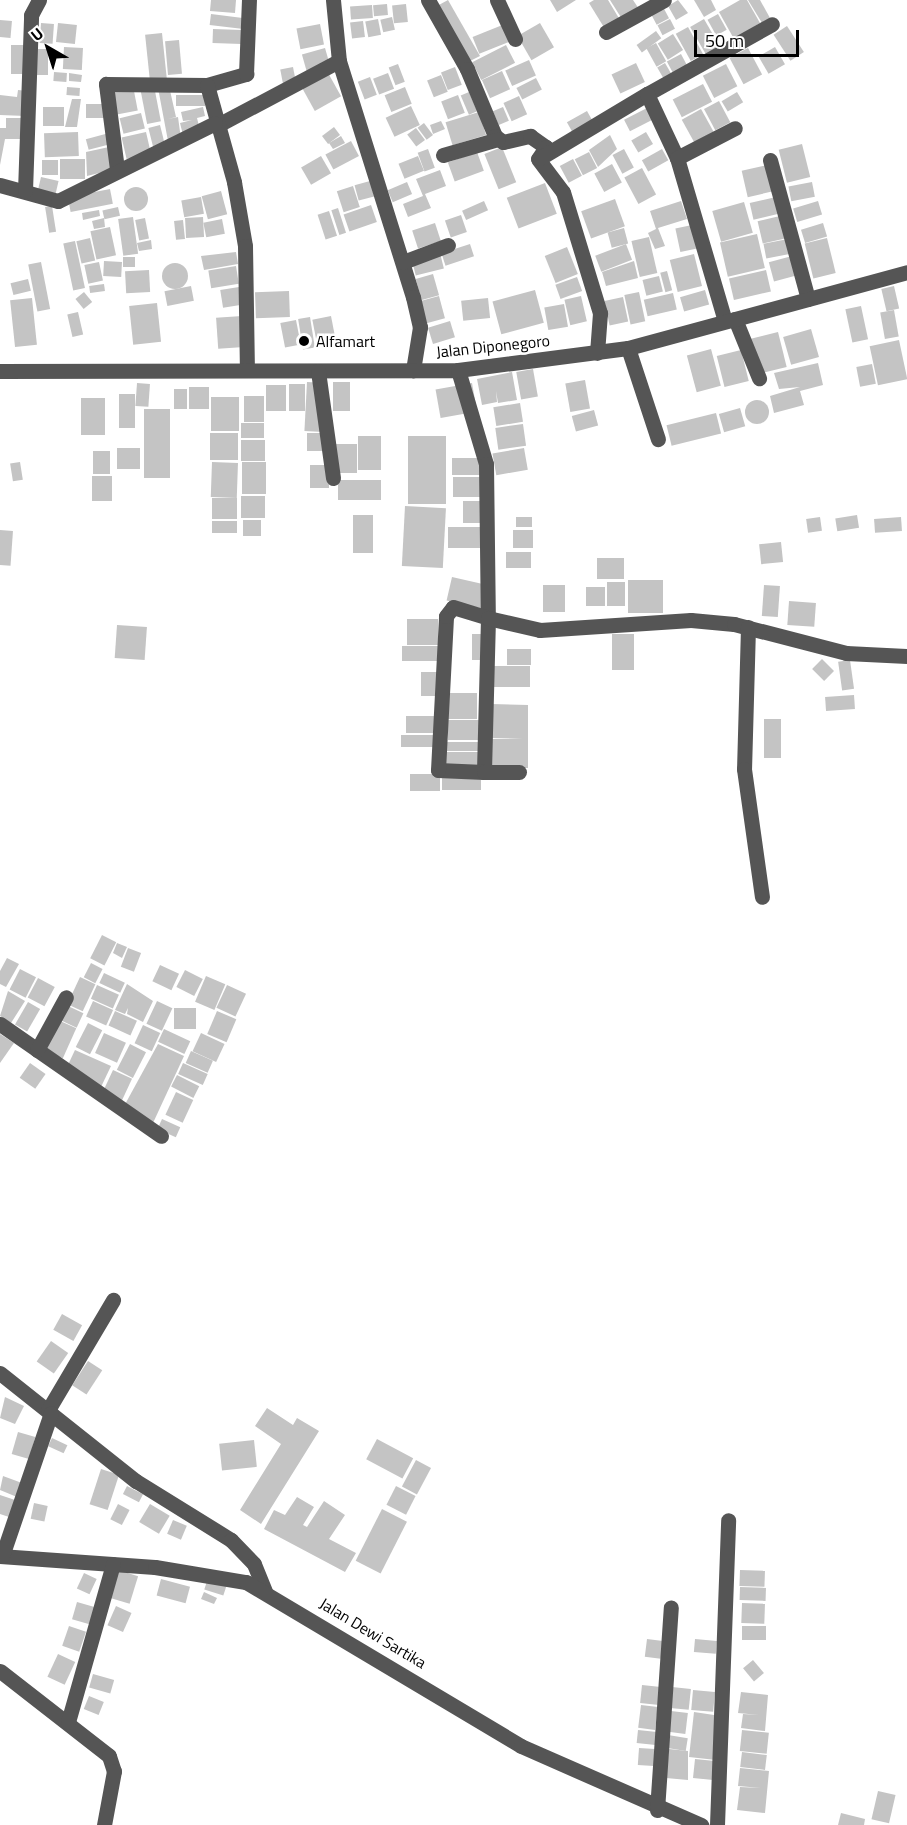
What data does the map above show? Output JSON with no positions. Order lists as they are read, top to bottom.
{
  "streets": {
    "street": ["Jalan Diponegoro", "Jalan Dewi Sartika"]
  },
  "places": ["Alfamart"],
  "scale_bar": "50 m",
  "north": "top left"
}
